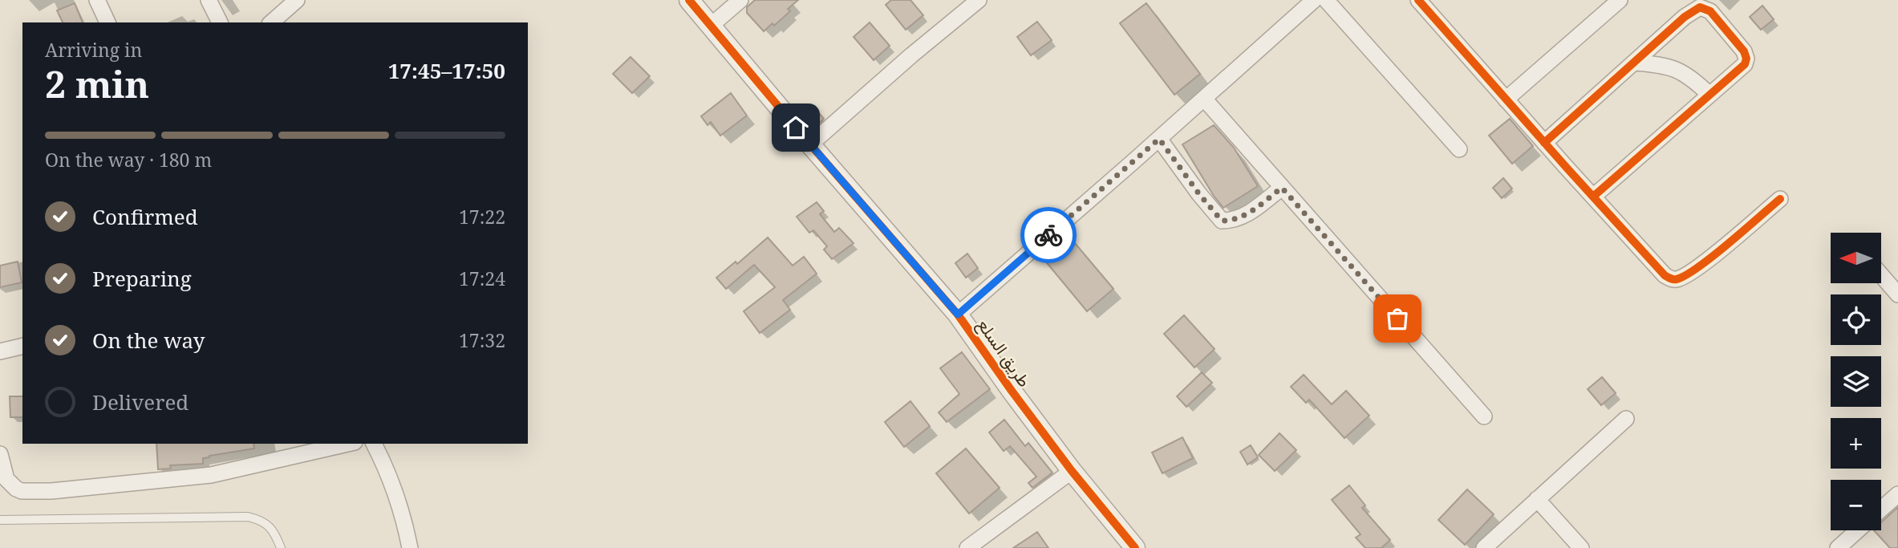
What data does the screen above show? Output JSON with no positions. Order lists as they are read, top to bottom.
{
  "streets": {
    "street": ["طريق السلع"]
  },
  "north": "left",
  "page": {
    "heading": ["2 min", "Arriving in", "17:45–17:50"],
    "bar": "On the way · 180 m",
    "list": [
      ["Confirmed", "17:22"],
      ["Preparing", "17:24"],
      ["On the way", "17:32"],
      "Delivered"
    ],
    "map_buttons": ["+", "−"]
  }
}
